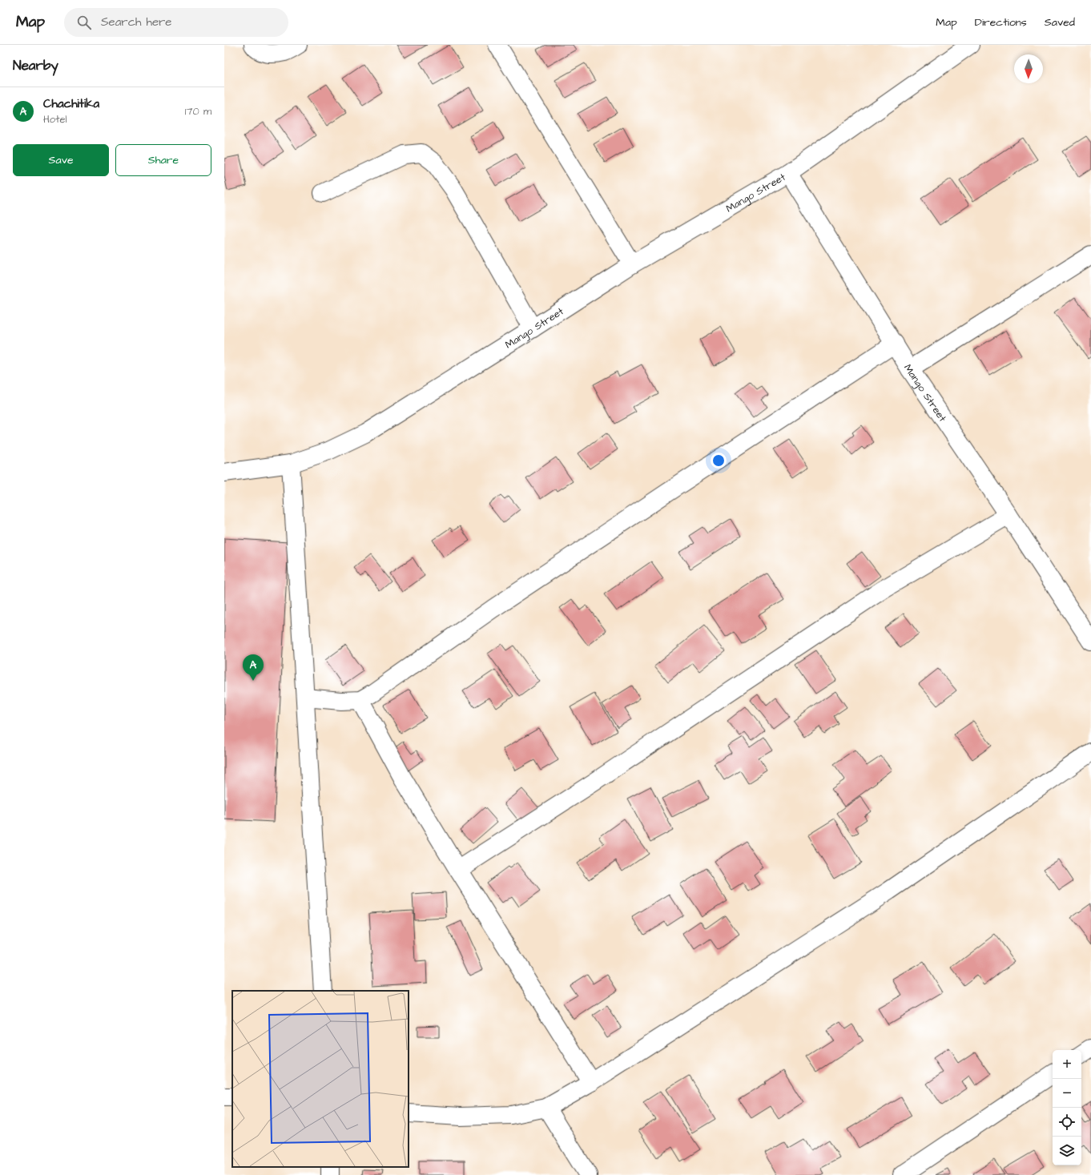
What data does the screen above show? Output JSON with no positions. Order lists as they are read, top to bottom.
{
  "streets": {
    "street": ["Mango Street"]
  },
  "north": "bottom",
  "page": {
    "header": "Map",
    "search": "Search here",
    "nav": ["Map", "Directions", "Saved"],
    "heading": "Nearby",
    "list": [
      {
        "mark": "A",
        "name": "Chachitika",
        "note": "Hotel",
        "value": "170 m"
      }
    ],
    "buttons": ["Save", "Share"],
    "pins": "A",
    "map_buttons": ["+", "−"]
  }
}
